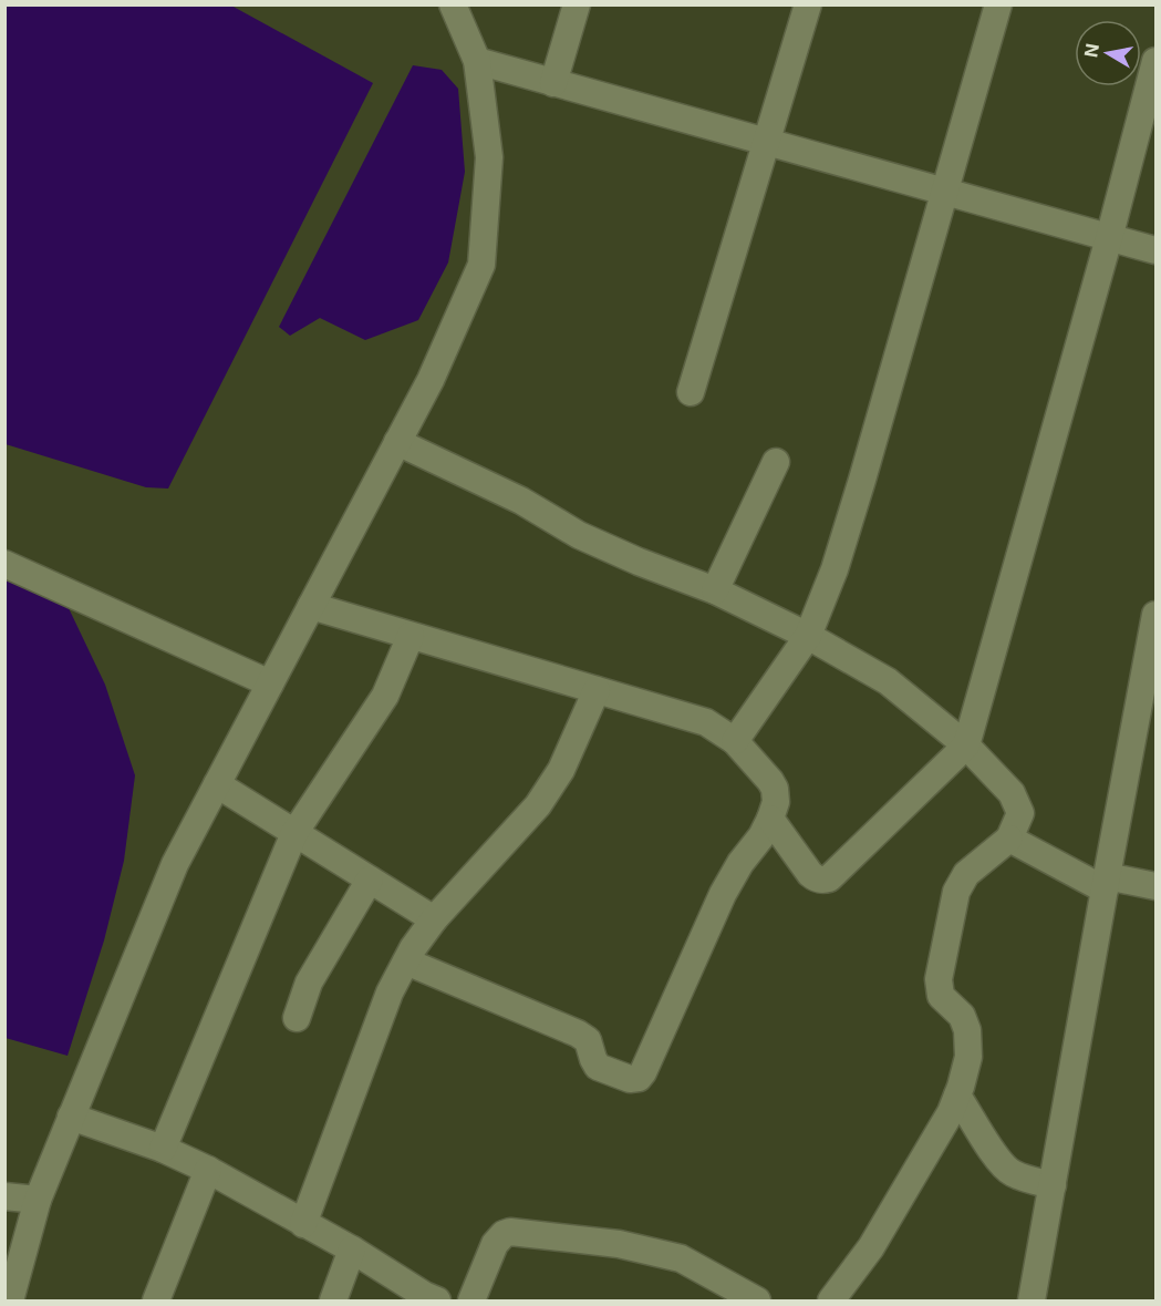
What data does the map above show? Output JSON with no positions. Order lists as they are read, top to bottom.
{
  "north": "left"
}
